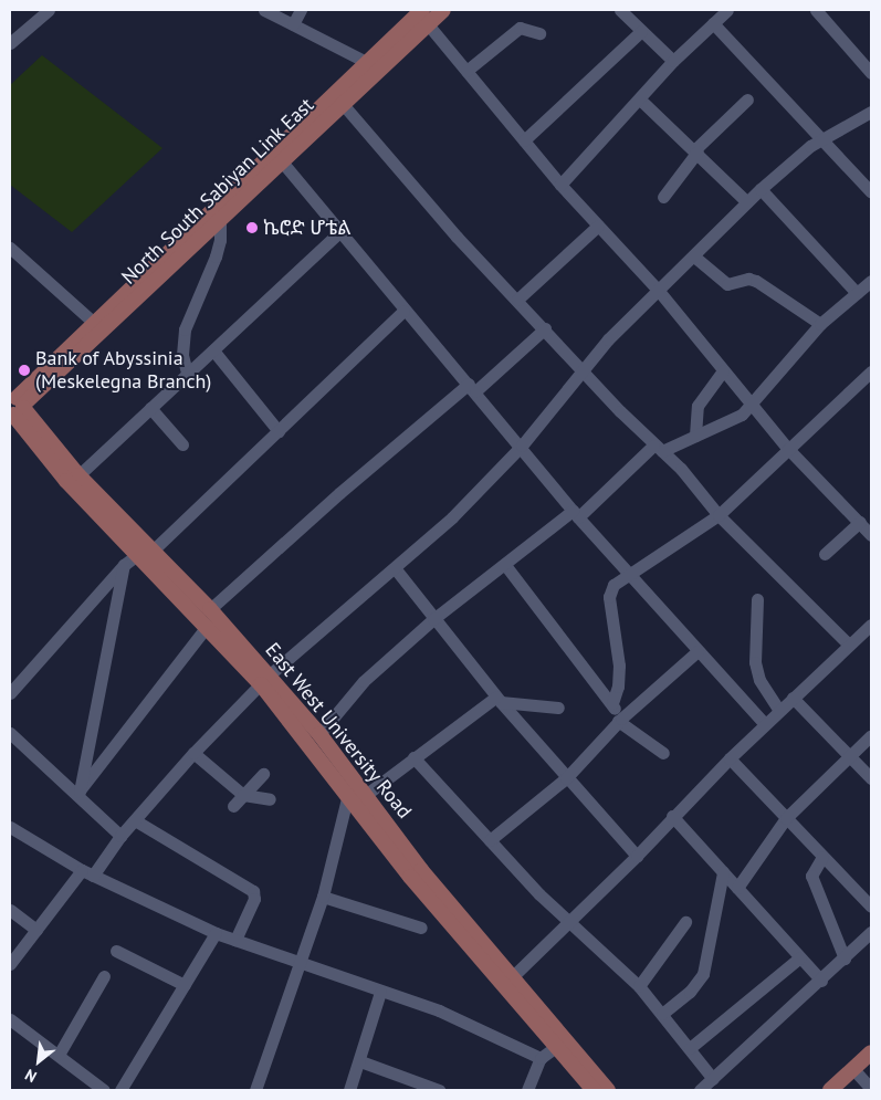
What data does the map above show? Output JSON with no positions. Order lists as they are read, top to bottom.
{
  "streets": {
    "main road": ["North South Sabiyan Link East", "East West University Road"]
  },
  "crossings": [
    ["North South Sabiyan Link East", "East West University Road"]
  ],
  "places": ["ኬሮድ ሆቴል", "Bank of Abyssinia (Meskelegna Branch)"],
  "north": "bottom left"
}
